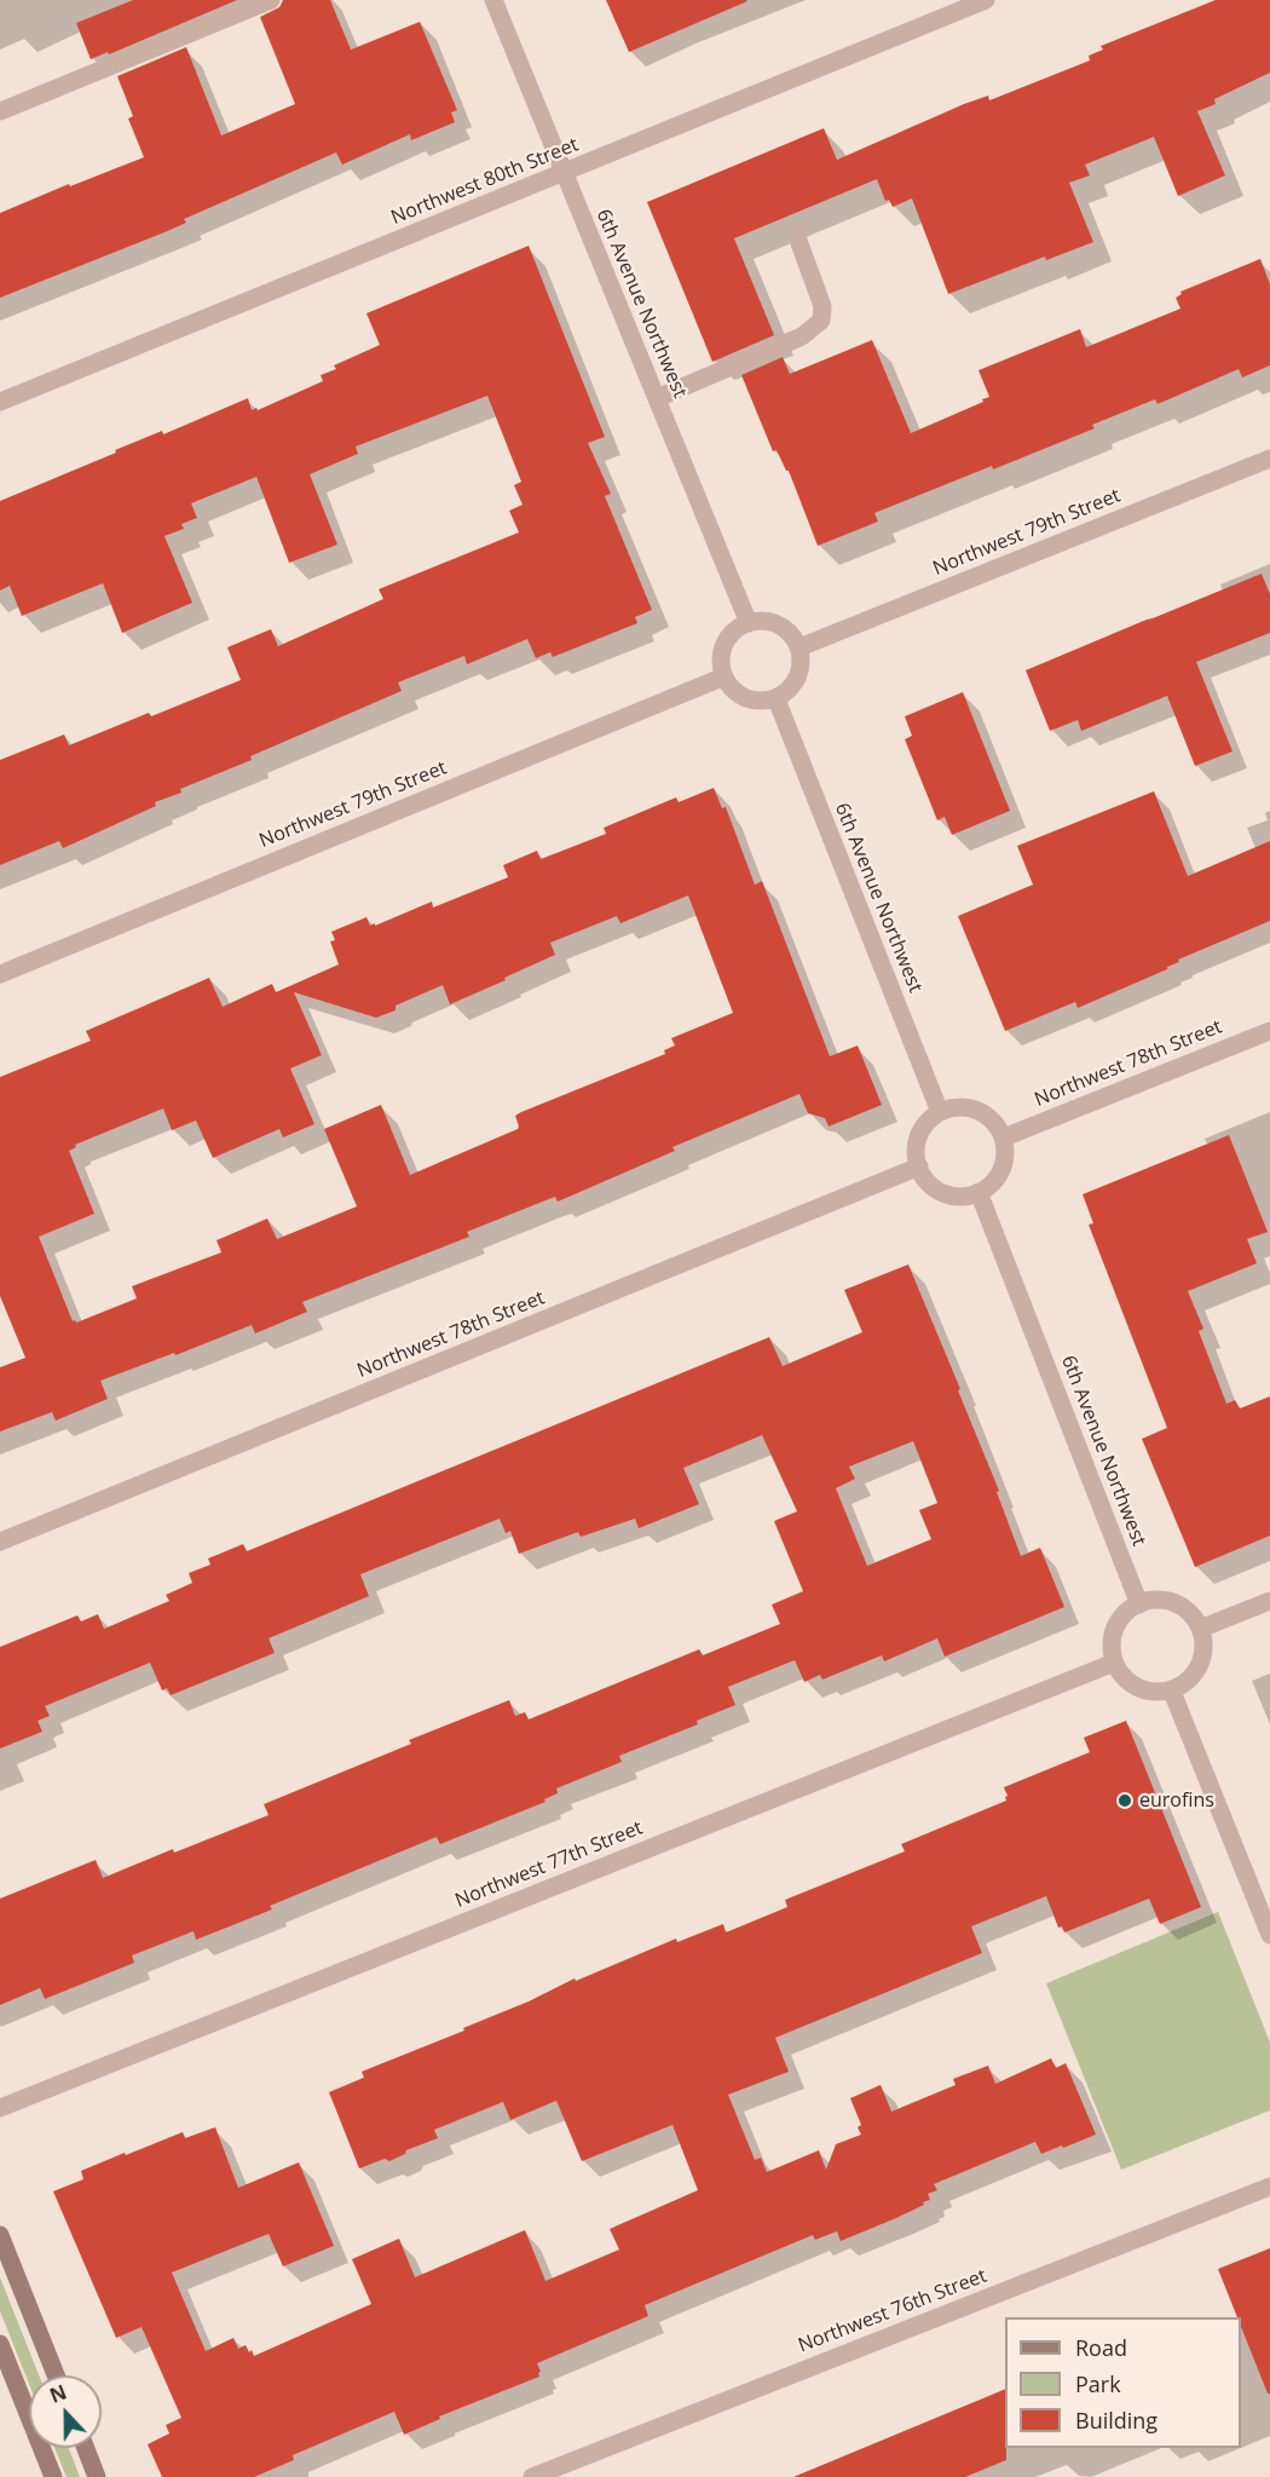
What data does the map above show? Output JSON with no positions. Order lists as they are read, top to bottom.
{
  "streets": {
    "street": [
      "Northwest 80th Street",
      "6th Avenue Northwest",
      "Northwest 79th Street",
      "Northwest 78th Street",
      "Northwest 77th Street",
      "Northwest 76th Street"
    ]
  },
  "crossings": [
    ["Northwest 80th Street", "6th Avenue Northwest"],
    ["6th Avenue Northwest", "Northwest 79th Street"],
    ["6th Avenue Northwest", "Northwest 78th Street"],
    ["6th Avenue Northwest", "Northwest 77th Street"]
  ],
  "places": ["eurofins"],
  "legend": ["Road", "Park", "Building"],
  "north": "top"
}
